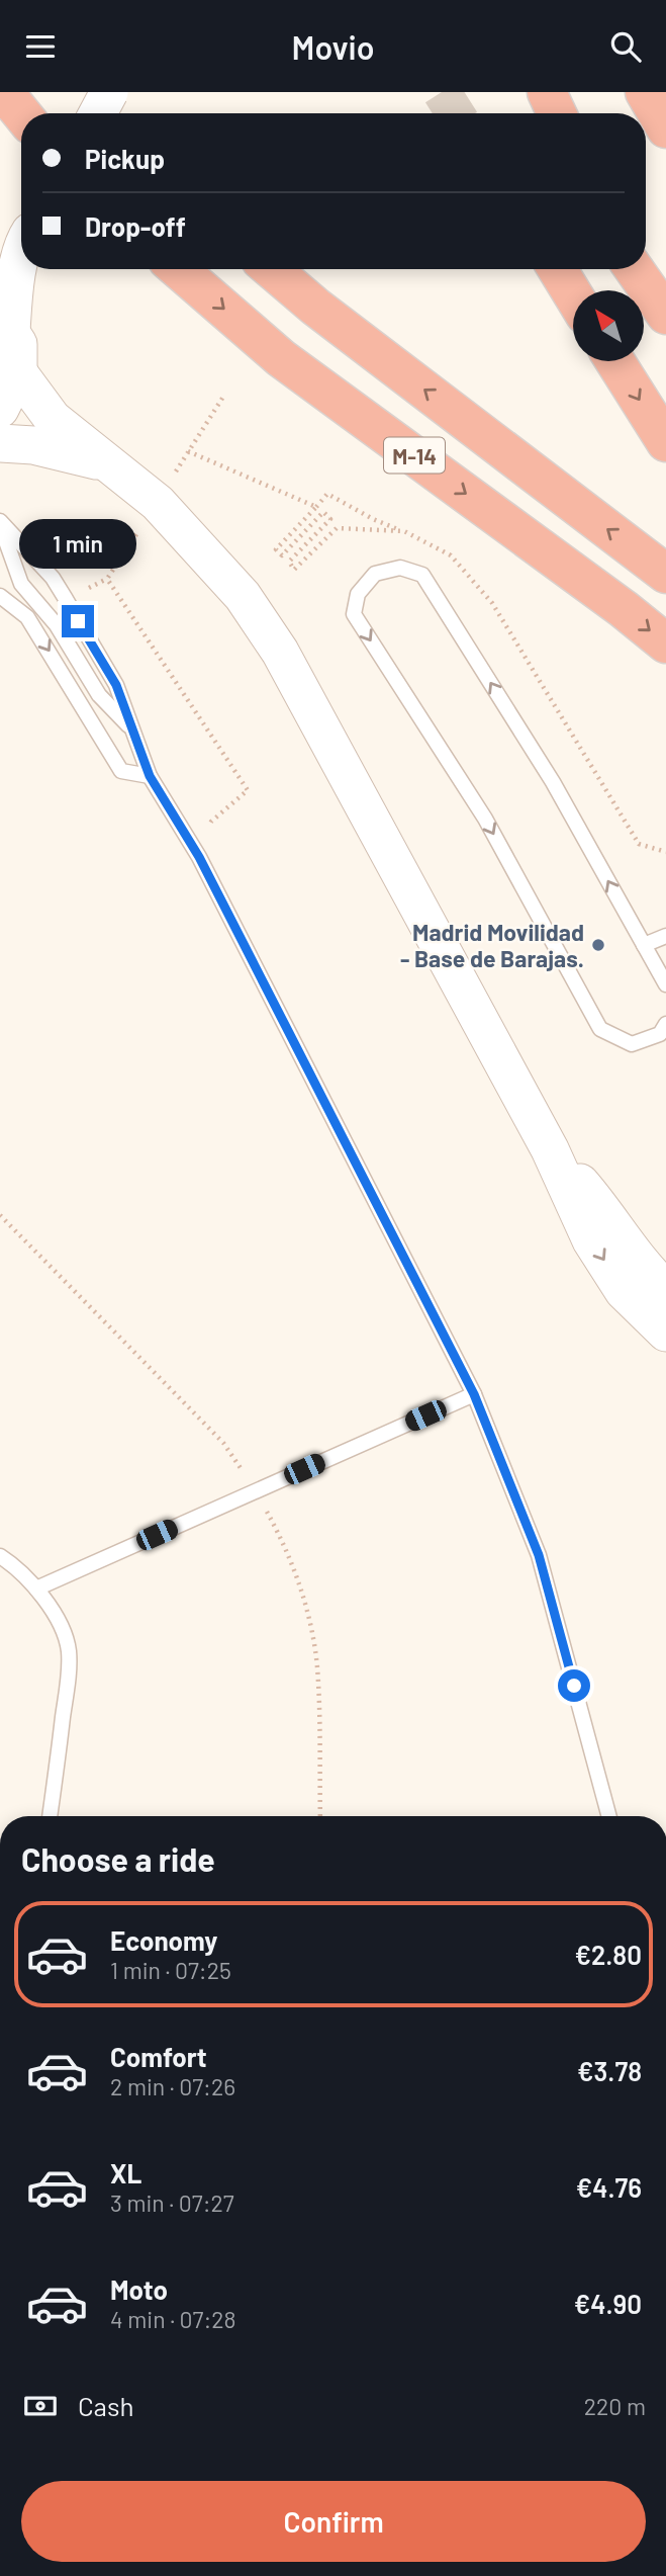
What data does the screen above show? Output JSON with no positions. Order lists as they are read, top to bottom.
{
  "streets": {
    "highway": ["M-14"]
  },
  "places": ["Madrid Movilidad - Base de Barajas."],
  "north": "top left",
  "page": {
    "header": "Movio",
    "banner": ["Pickup", "Drop-off"],
    "bubble": "1 min",
    "heading": "Choose a ride",
    "list": [
      {
        "name": "Economy",
        "note": "1 min · 07:25",
        "value": "€2.80"
      },
      {
        "name": "Comfort",
        "note": "2 min · 07:26",
        "value": "€3.78"
      },
      {
        "name": "XL",
        "note": "3 min · 07:27",
        "value": "€4.76"
      },
      {
        "name": "Moto",
        "note": "4 min · 07:28",
        "value": "€4.90"
      }
    ],
    "pay": ["Cash", "220 m"],
    "buttons": "Confirm"
  }
}
